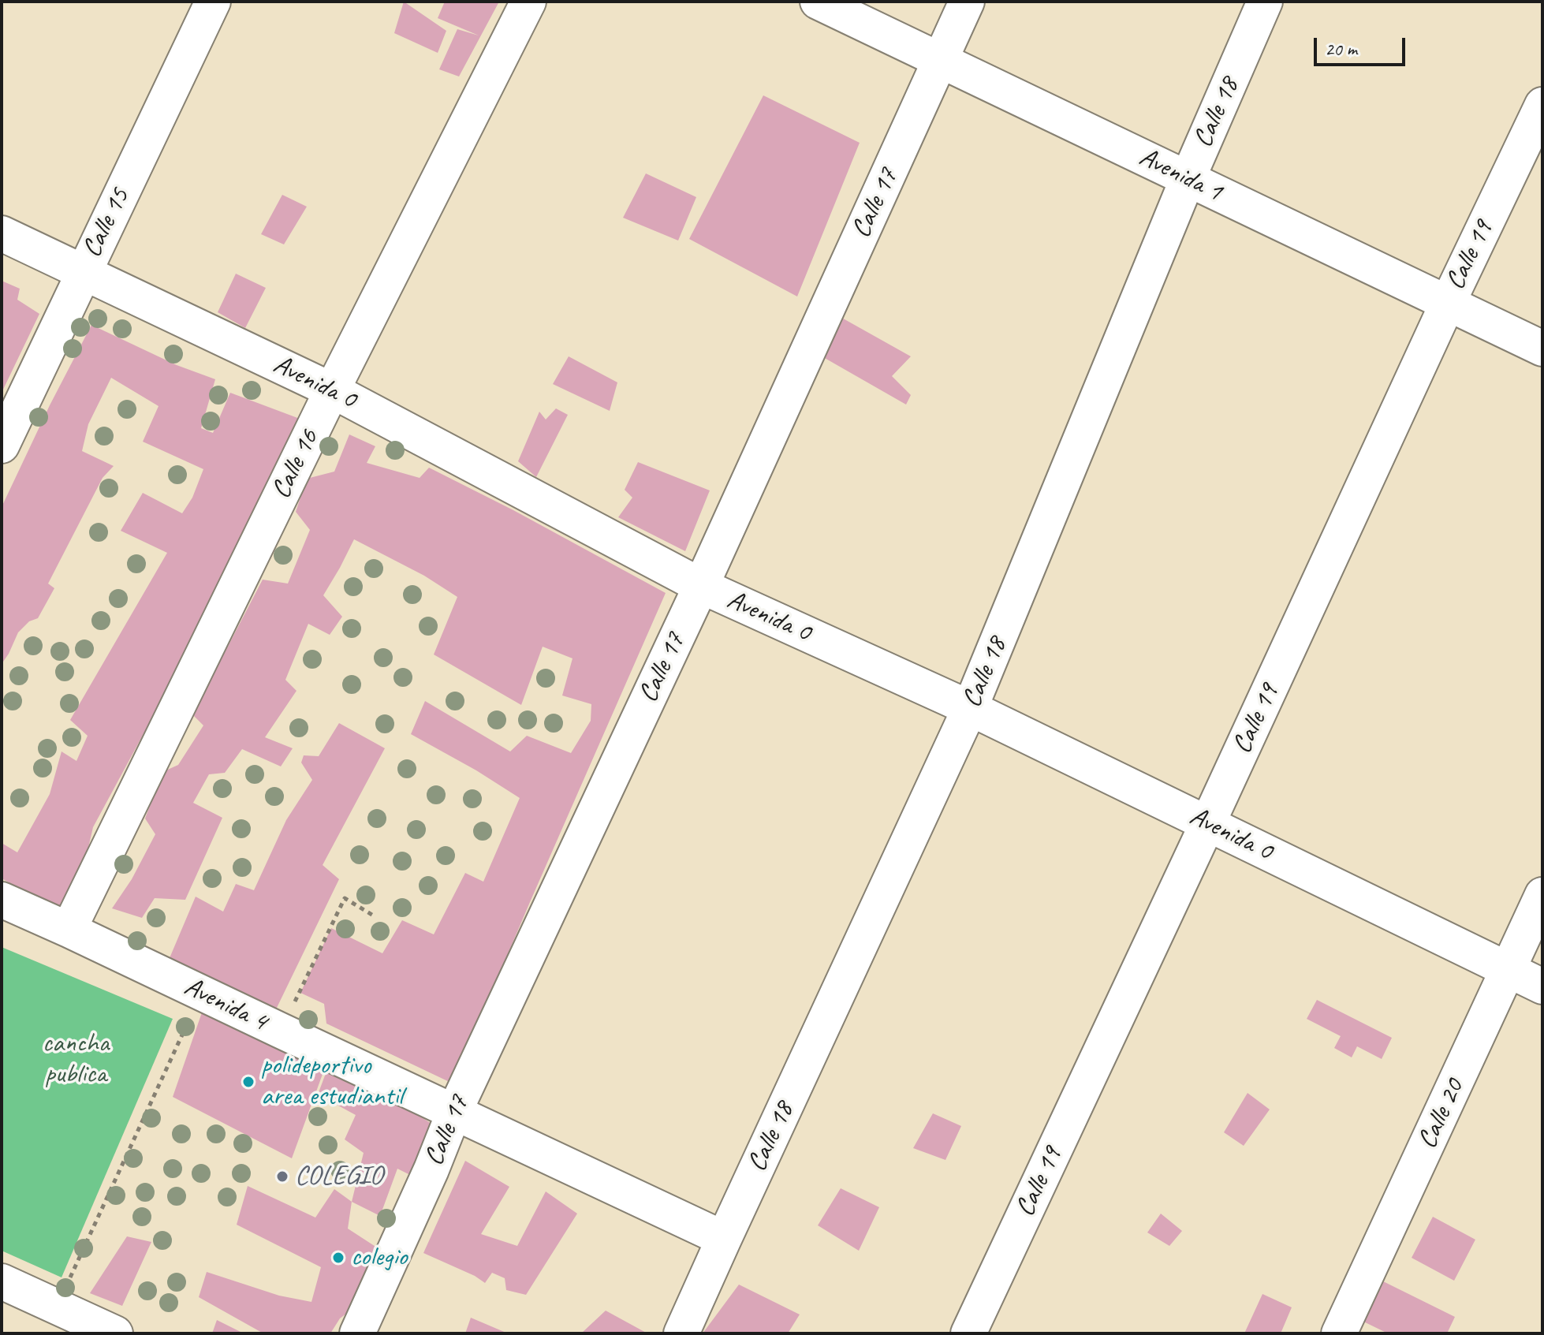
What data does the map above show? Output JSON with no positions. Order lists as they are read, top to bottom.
{
  "streets": {
    "street": [
      "Calle 18",
      "Avenida 1",
      "Calle 17",
      "Calle 15",
      "Calle 19",
      "Avenida 0",
      "Calle 16",
      "Avenida 4",
      "Calle 20"
    ]
  },
  "crossings": [
    ["Calle 18", "Avenida 1"],
    ["Calle 18", "Avenida 0"],
    ["Calle 18", "Avenida 4"],
    ["Avenida 1", "Calle 17"],
    ["Avenida 1", "Calle 19"],
    ["Calle 17", "Avenida 0"],
    ["Calle 17", "Avenida 4"],
    ["Calle 15", "Avenida 0"],
    ["Calle 19", "Avenida 0"],
    ["Avenida 0", "Calle 16"],
    ["Avenida 0", "Calle 20"],
    ["Calle 16", "Avenida 4"]
  ],
  "parks": ["cancha publica"],
  "places": ["polideportivo area estudiantil", "COLEGIO", "colegio"],
  "scale_bar": "20 m"
}
